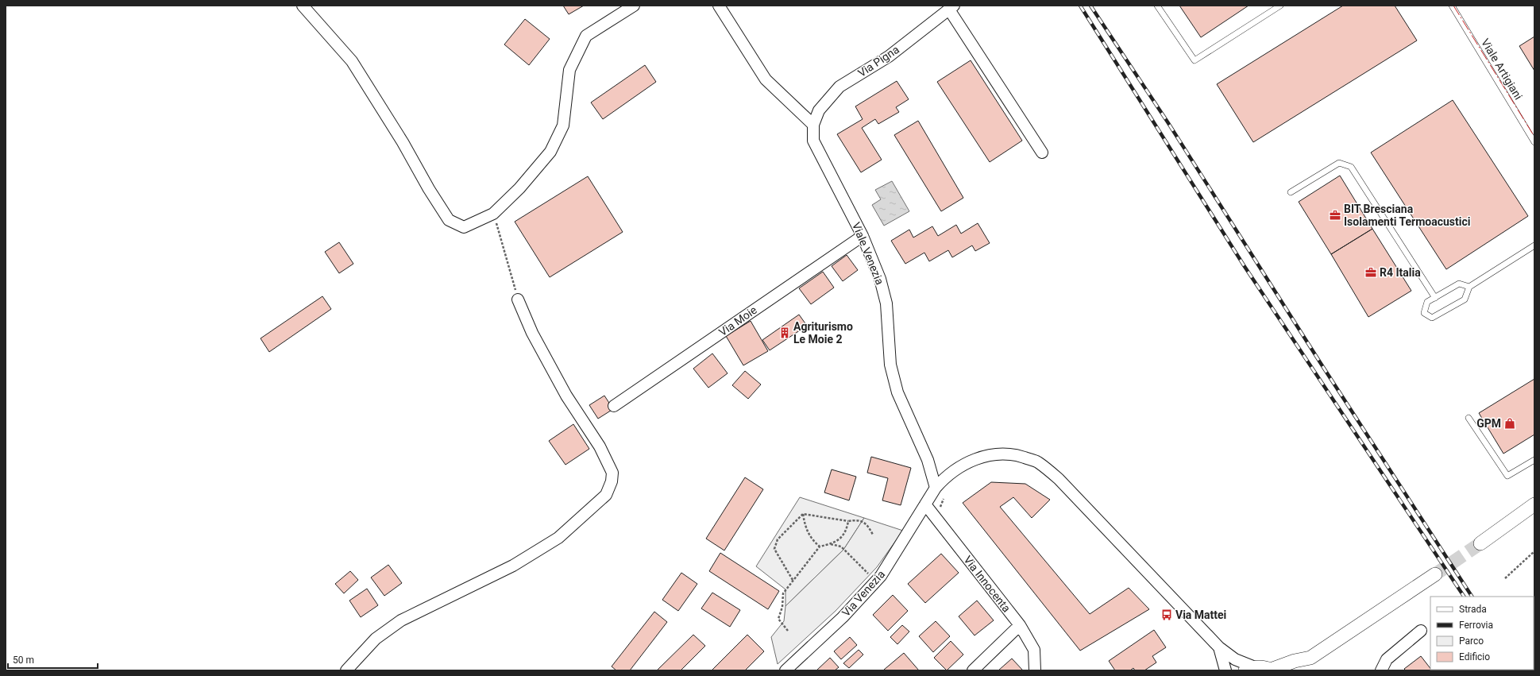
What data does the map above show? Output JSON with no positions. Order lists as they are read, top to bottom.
{
  "streets": {
    "street": [
      "Via Pigna",
      "Viale Venezia",
      "Via Moie",
      "Via Innocenta",
      "Via Venezia"
    ],
    "lane": ["Viale Artigiani"]
  },
  "crossings": [
    ["Via Pigna", "Viale Venezia"],
    ["Viale Venezia", "Via Moie"],
    ["Viale Venezia", "Via Venezia"],
    ["Via Innocenta", "Via Venezia"]
  ],
  "places": {
    "office": ["BIT Bresciana Isolamenti Termoacustici", "R4 Italia"],
    "building": ["Agriturismo Le Moie 2"],
    "shop": ["GPM"],
    "bus stop": ["Via Mattei"]
  },
  "legend": [
    "Strada",
    "Ferrovia",
    "Parco",
    "Edificio"
  ],
  "scale_bar": "50 m"
}
